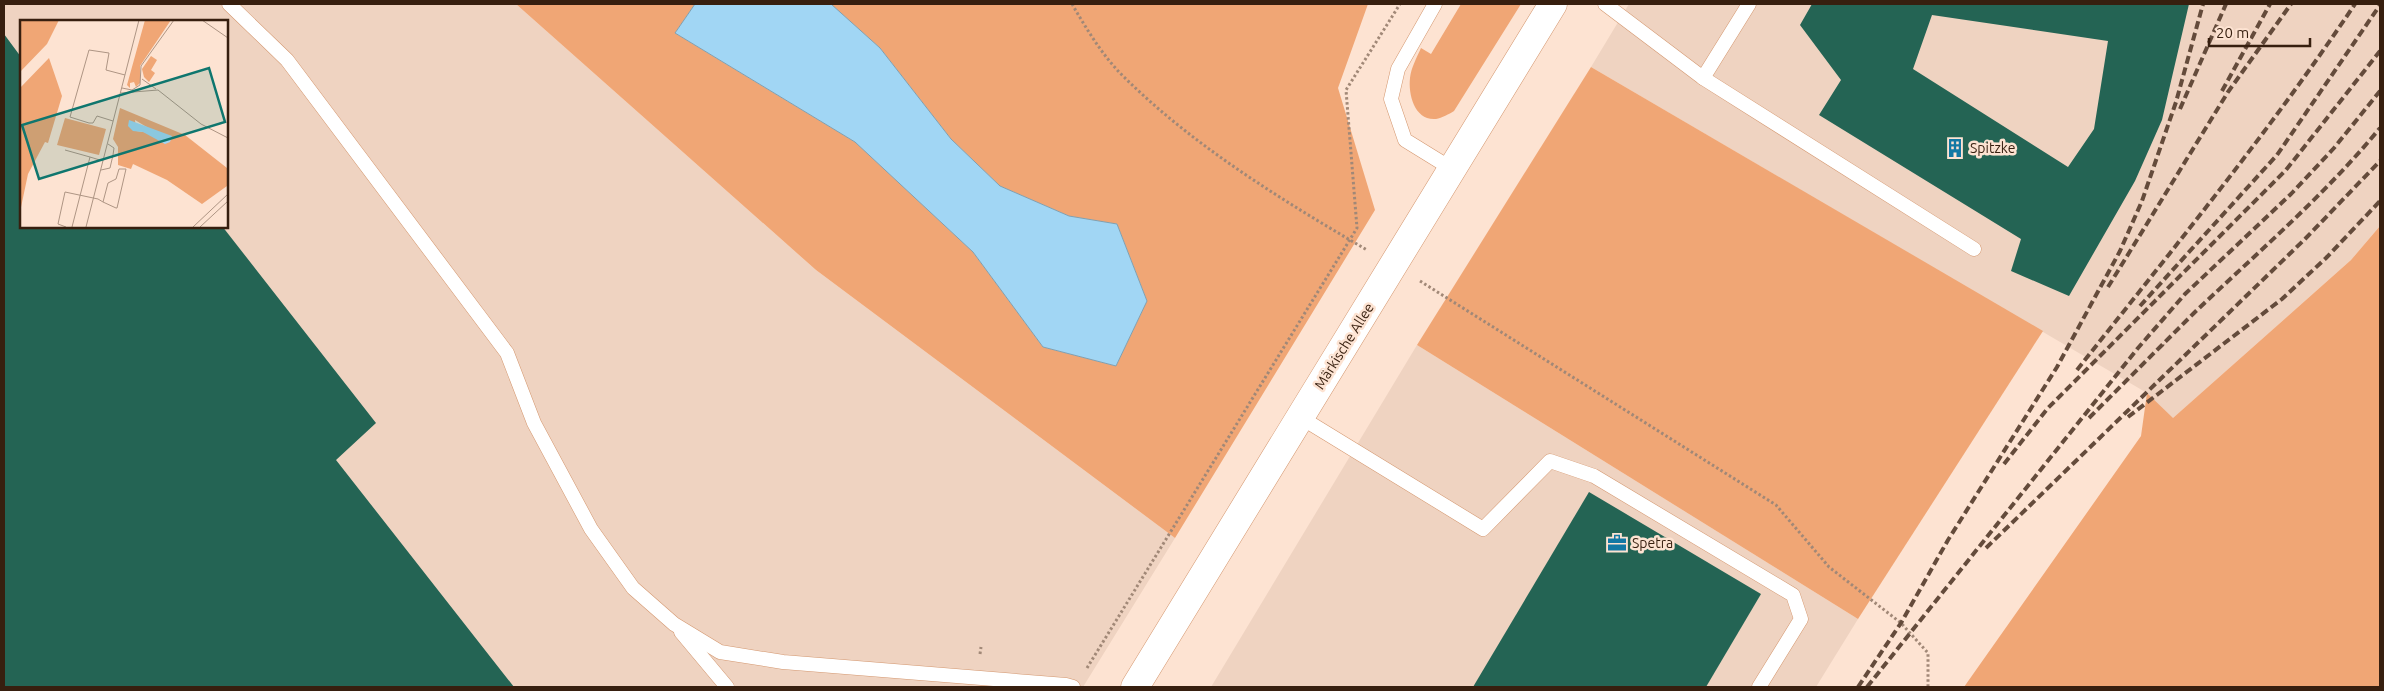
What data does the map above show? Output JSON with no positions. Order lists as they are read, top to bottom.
{
  "streets": {
    "street": ["Märkische Allee"]
  },
  "places": {
    "building": ["Spitzke"],
    "office": ["Spetra"]
  },
  "scale_bar": "20 m"
}
